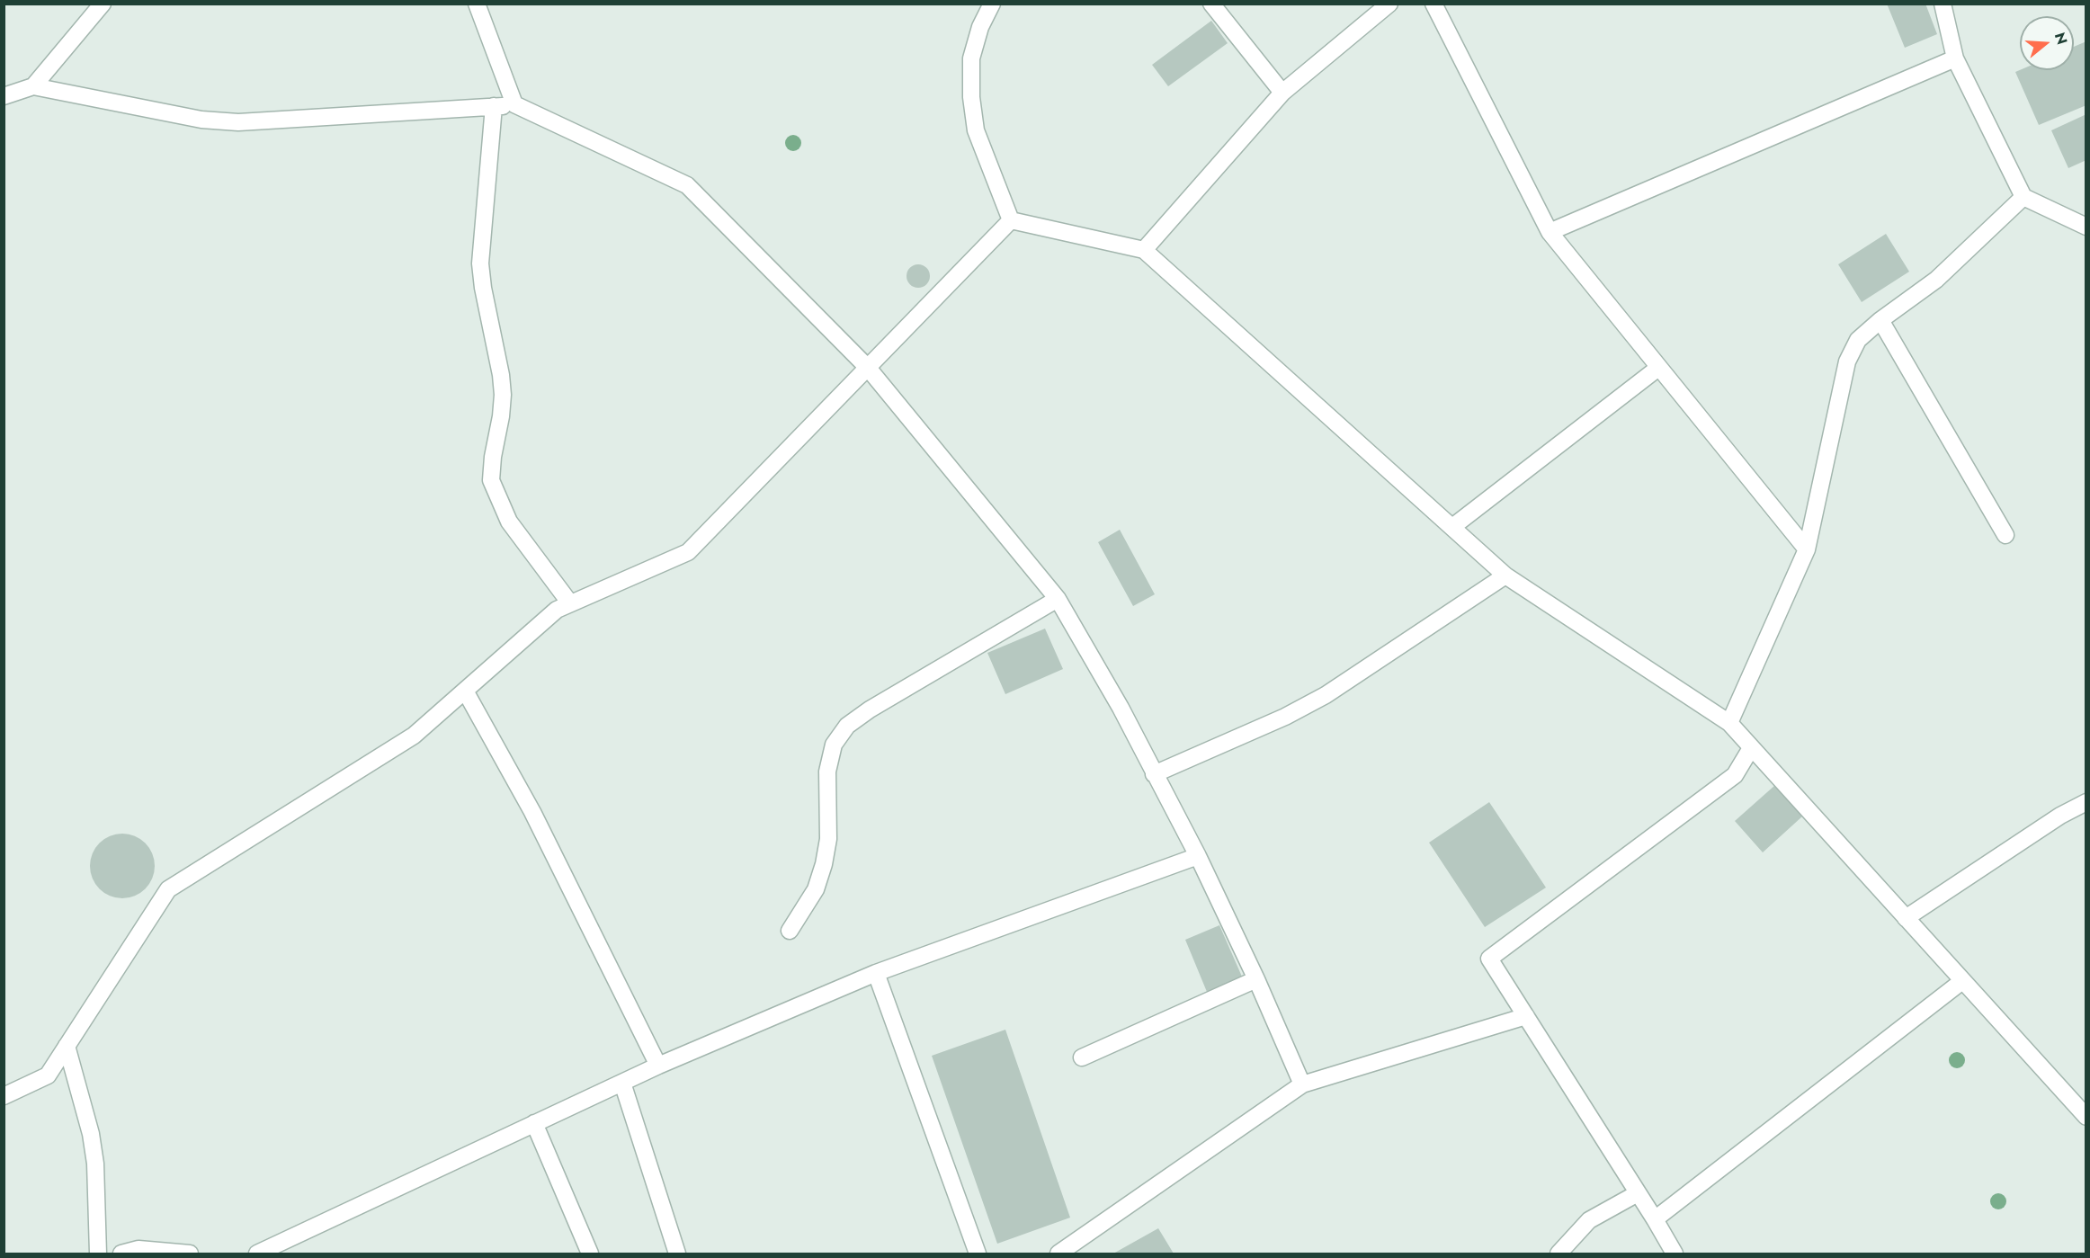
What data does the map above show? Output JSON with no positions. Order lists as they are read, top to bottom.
{
  "north": "right"
}
